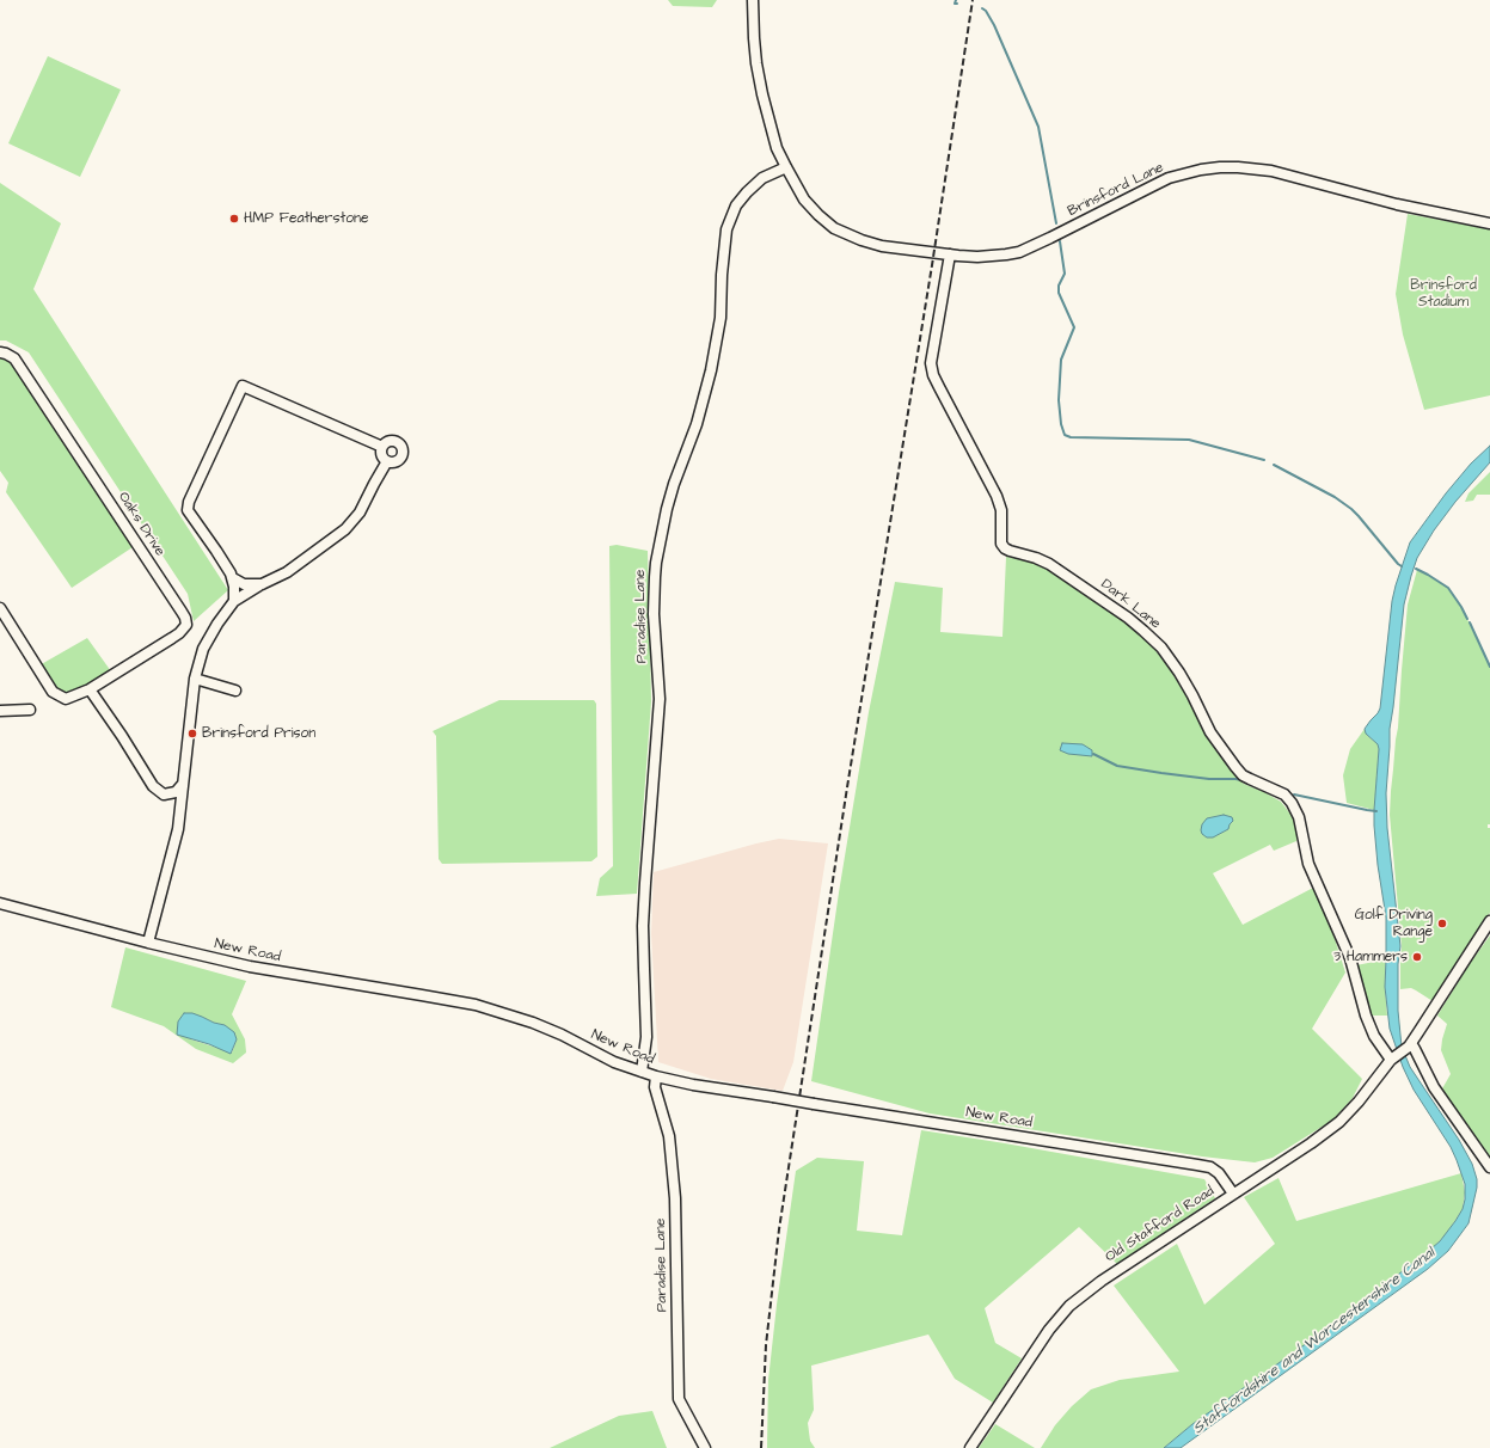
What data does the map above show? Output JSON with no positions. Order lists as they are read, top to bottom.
{
  "streets": {
    "street": [
      "Brinsford Lane",
      "Oaks Drive",
      "Dark Lane",
      "Paradise Lane",
      "New Road",
      "Old Stafford Road"
    ]
  },
  "crossings": [
    ["Brinsford Lane", "Dark Lane"],
    ["Brinsford Lane", "Paradise Lane"],
    ["Dark Lane", "Old Stafford Road"],
    ["Paradise Lane", "New Road"],
    ["New Road", "Old Stafford Road"]
  ],
  "water": ["Staffordshire and Worcestershire Canal"],
  "parks": ["Brinsford Stadium"],
  "places": [
    "HMP Featherstone",
    "Brinsford Prison",
    "Golf Driving Range",
    "3 Hammers"
  ]
}
